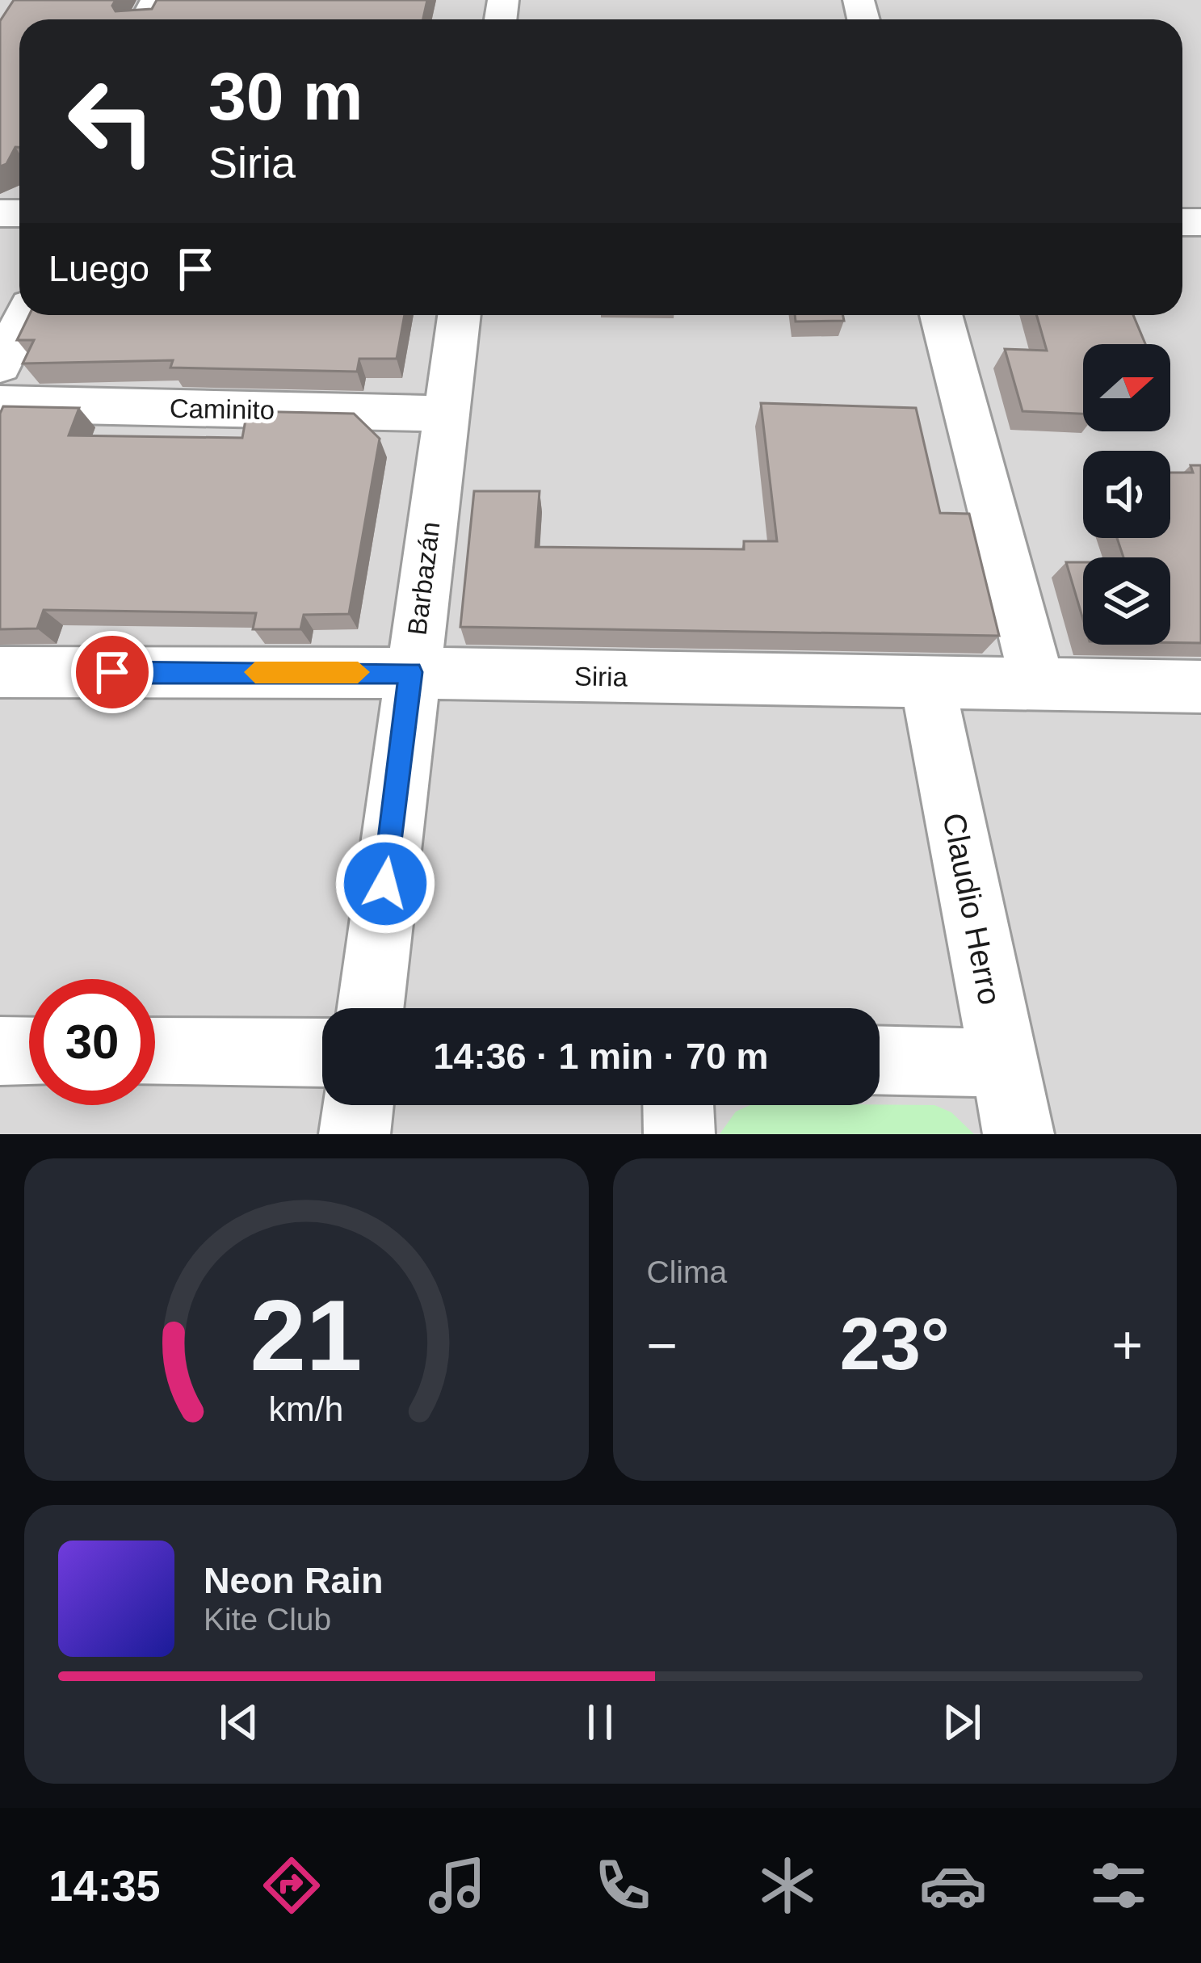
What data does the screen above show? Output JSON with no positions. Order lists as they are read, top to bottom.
{
  "streets": {
    "street": [
      "Caminito",
      "Barbazán",
      "Siria",
      "Claudio Herro"
    ]
  },
  "crossings": [
    ["Caminito", "Barbazán"],
    ["Barbazán", "Siria"],
    ["Siria", "Claudio Herro"]
  ],
  "north": "right",
  "page": {
    "turn": ["30 m", "Siria"],
    "then": "Luego",
    "limit": "30",
    "trip": "14:36 · 1 min · 70 m",
    "tile": "Clima",
    "heat": ["−", "23°", "+"],
    "song": ["Neon Rain", "Kite Club"],
    "tabs": "14:35",
    "gauge": ["21", "km/h"]
  }
}
